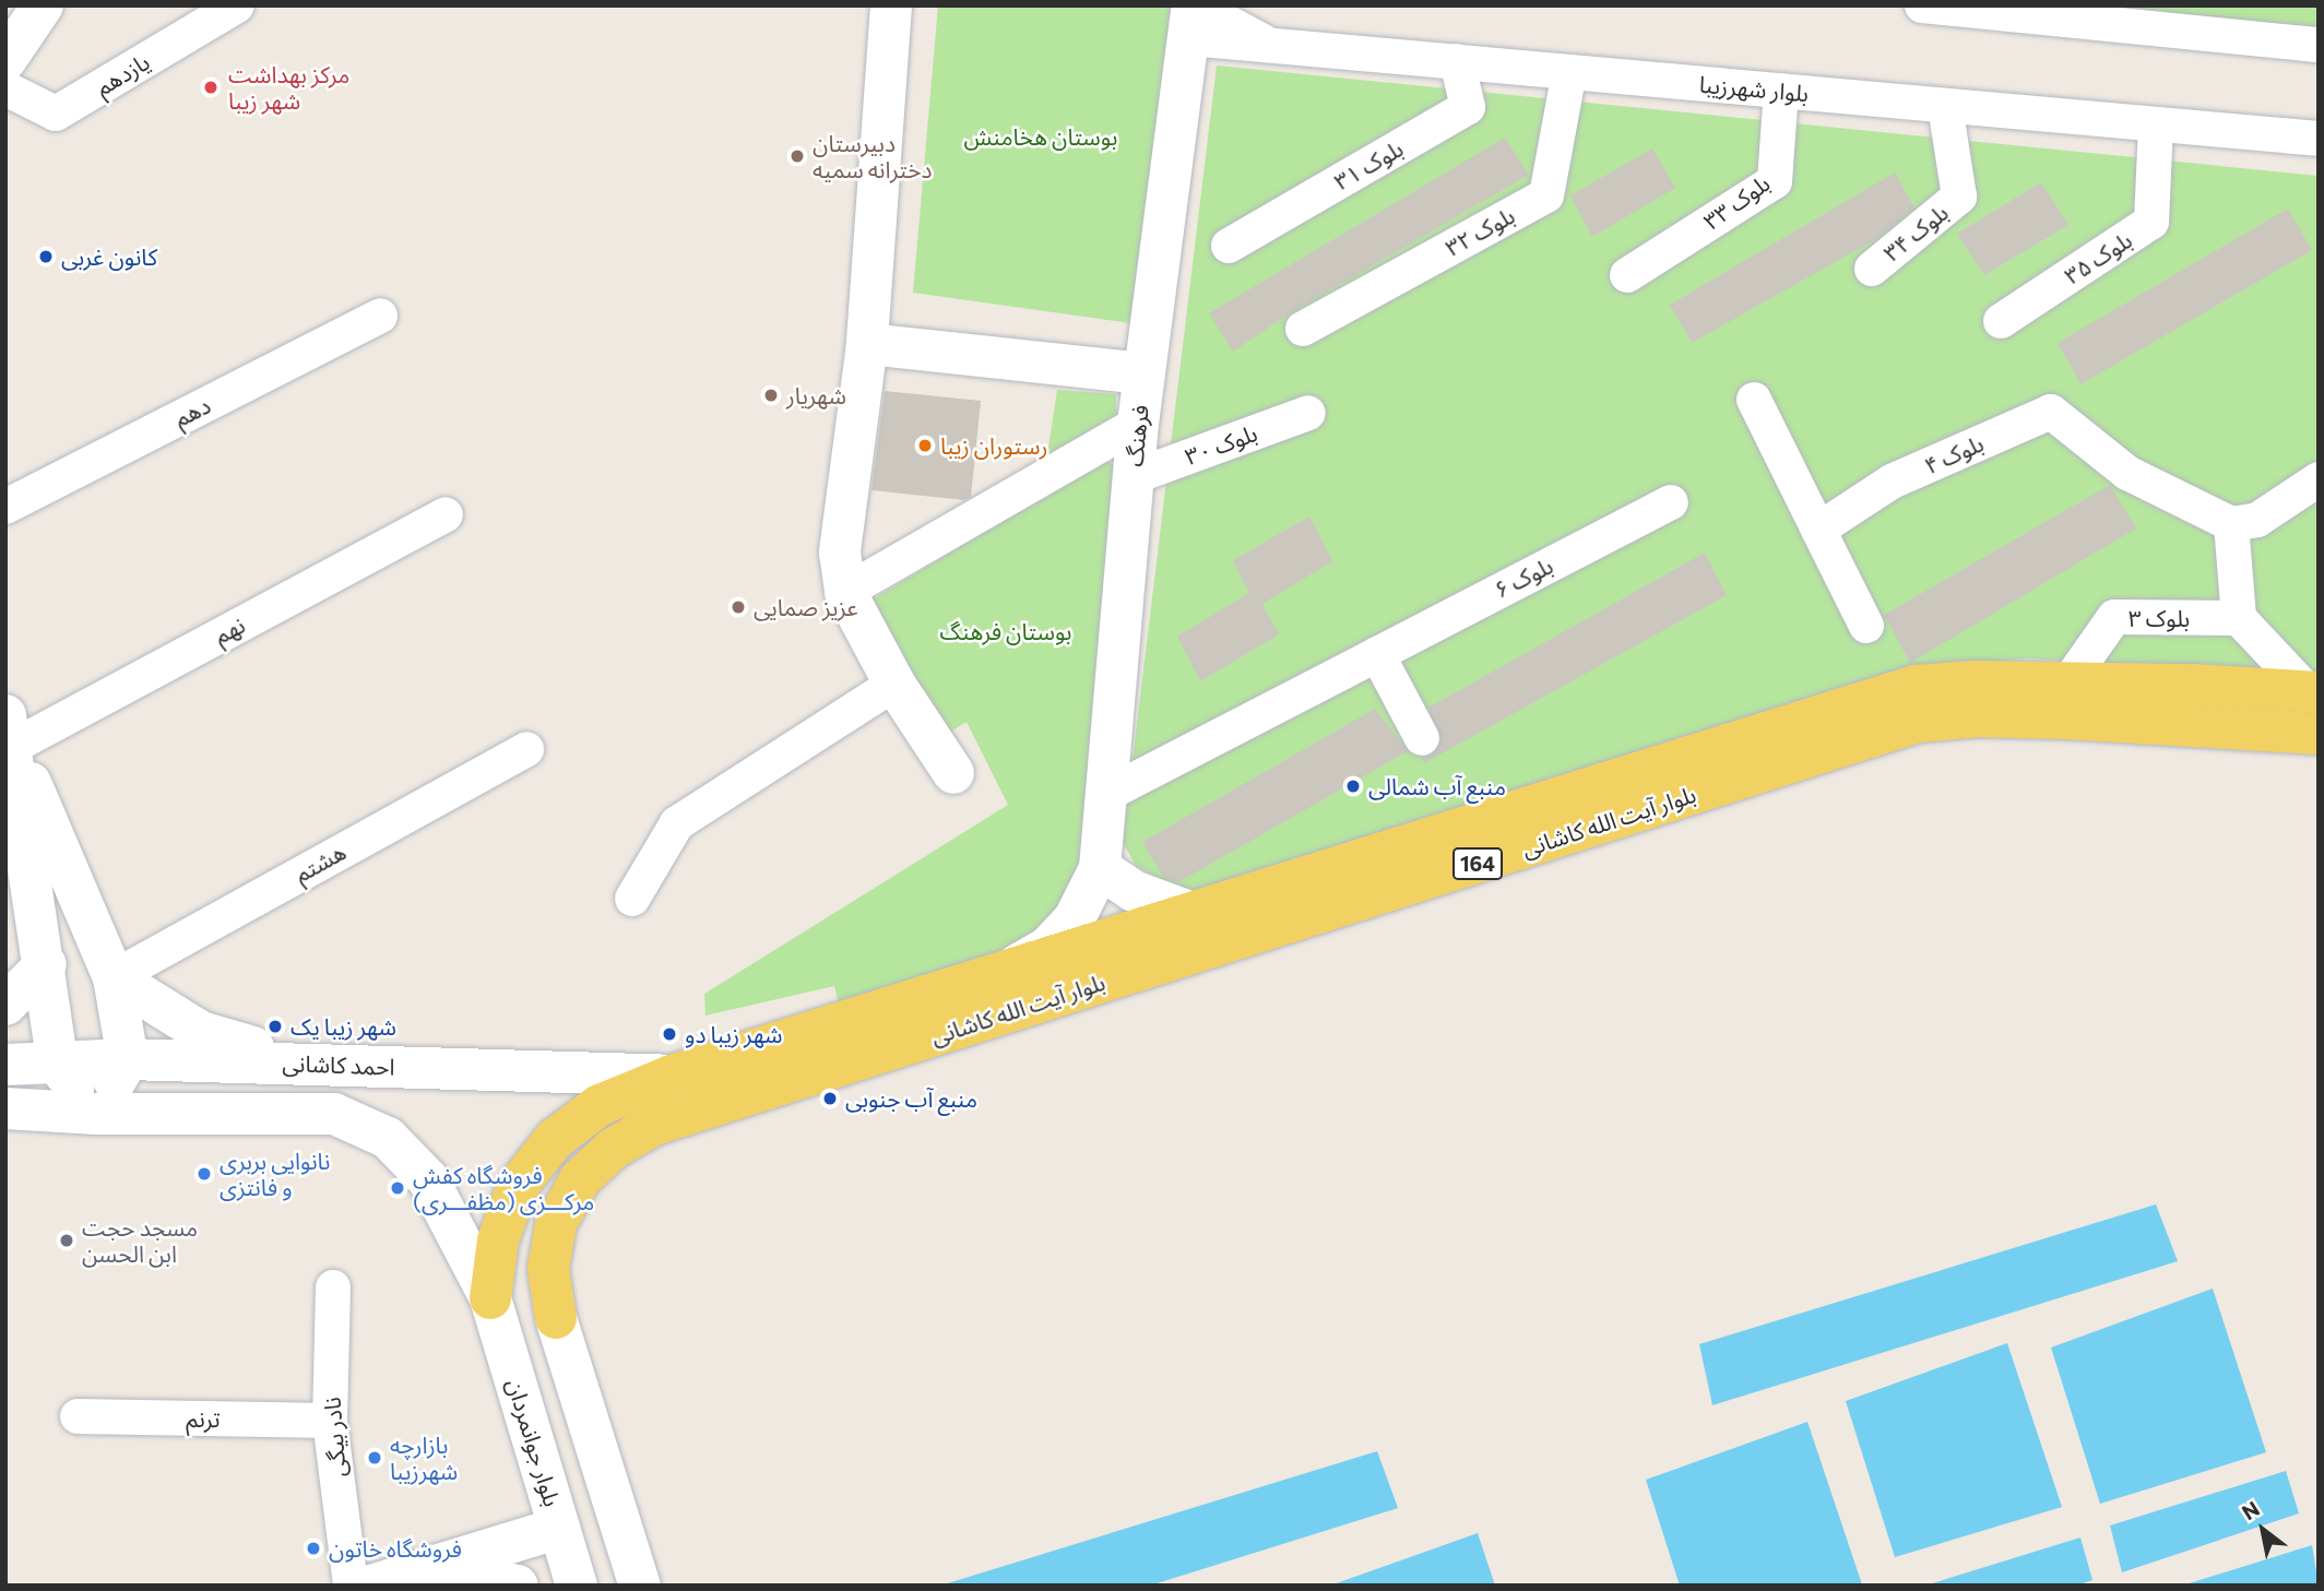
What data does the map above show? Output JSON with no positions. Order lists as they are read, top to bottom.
{
  "streets": {
    "main road": ["بلوار آیت الله کاشانی", "164"],
    "street": [
      "یازدهم",
      "بلوار شهرزیبا",
      "بلوک ۳۱",
      "بلوک ۳۳",
      "بلوک ۳۲",
      "بلوک ۳۴",
      "بلوک ۳۵",
      "دهم",
      "فرهنگ",
      "بلوک ۳۰",
      "بلوک ۴",
      "بلوک ۶",
      "بلوک ۳",
      "نهم",
      "هشتم",
      "احمد کاشانی",
      "ترنم",
      "نادر بیگی",
      "بلوار جوانمردان"
    ]
  },
  "crossings": [
    ["بلوار شهرزیبا", "بلوک ۳۱"],
    ["بلوار شهرزیبا", "بلوک ۳۳"],
    ["بلوار شهرزیبا", "بلوک ۳۲"],
    ["بلوار شهرزیبا", "بلوک ۳۴"],
    ["بلوار شهرزیبا", "بلوک ۳۵"],
    ["بلوار شهرزیبا", "فرهنگ"],
    ["فرهنگ", "بلوک ۳۰"],
    ["فرهنگ", "بلوک ۶"],
    ["بلوک ۳", "بلوار آیت الله کاشانی"],
    ["بلوار آیت الله کاشانی", "احمد کاشانی"],
    ["بلوار آیت الله کاشانی", "بلوار جوانمردان"],
    ["ترنم", "نادر بیگی"]
  ],
  "parks": ["بوستان هخامنش", "بوستان فرهنگ"],
  "places": [
    "مرکز بهداشت شهر زیبا",
    "دبیرستان دخترانه سمیه",
    "کانون غربی",
    "شهریار",
    "رستوران زیبا",
    "عزیز صمایی",
    "منبع آب شمالی",
    "شهر زیبا یک",
    "شهر زیبا دو",
    "منبع آب جنوبی",
    "نانوایی بربری و فانتزی",
    "فروشگاه کفش مرکـــزی (مظفـــری)",
    "مسجد حجت ابن الحسن",
    "بازارچه شهرزیبا",
    "فروشگاه خاتون"
  ],
  "north": "top left"
}
